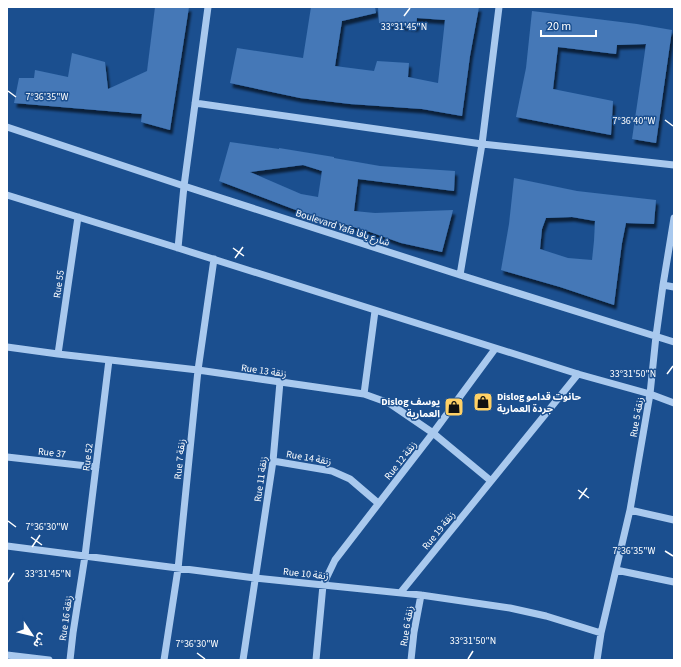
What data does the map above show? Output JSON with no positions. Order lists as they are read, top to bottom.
{
  "streets": {
    "street": [
      "Boulevard Yafa شارع يافا",
      "Rue 55",
      "Rue 13 زنقة",
      "Rue 5 زنقة",
      "Rue 37",
      "Rue 52",
      "Rue 14 زنقة",
      "Rue 7 زنقة",
      "Rue 12 زنقة",
      "Rue 11 زنقة",
      "Rue 19 زنقة",
      "Rue 10 زنقة",
      "Rue 16 زنقة",
      "Rue 6 زنقة"
    ]
  },
  "crossings": [
    ["Boulevard Yafa شارع يافا", "Rue 5 زنقة"],
    ["Rue 55", "Rue 13 زنقة"],
    ["Rue 13 زنقة", "Rue 52"],
    ["Rue 13 زنقة", "Rue 7 زنقة"],
    ["Rue 13 زنقة", "Rue 12 زنقة"],
    ["Rue 13 زنقة", "Rue 11 زنقة"],
    ["Rue 13 زنقة", "Rue 19 زنقة"],
    ["Rue 5 زنقة", "Rue 10 زنقة"],
    ["Rue 37", "Rue 52"],
    ["Rue 52", "Rue 10 زنقة"],
    ["Rue 52", "Rue 16 زنقة"],
    ["Rue 14 زنقة", "Rue 12 زنقة"],
    ["Rue 14 زنقة", "Rue 11 زنقة"],
    ["Rue 7 زنقة", "Rue 10 زنقة"],
    ["Rue 12 زنقة", "Rue 10 زنقة"],
    ["Rue 11 زنقة", "Rue 10 زنقة"],
    ["Rue 19 زنقة", "Rue 10 زنقة"],
    ["Rue 10 زنقة", "Rue 16 زنقة"],
    ["Rue 10 زنقة", "Rue 6 زنقة"]
  ],
  "places": {
    "shop": ["Dislog حانوت قدامو جردة العمارية", "Dislog يوسف العمارية"]
  },
  "scale_bar": "20 m",
  "north": "bottom right",
  "coordinates": [
    "33°31'45\"N",
    "7°36'35\"W",
    "7°36'40\"W",
    "33°31'50\"N",
    "7°36'30\"W"
  ]
}
